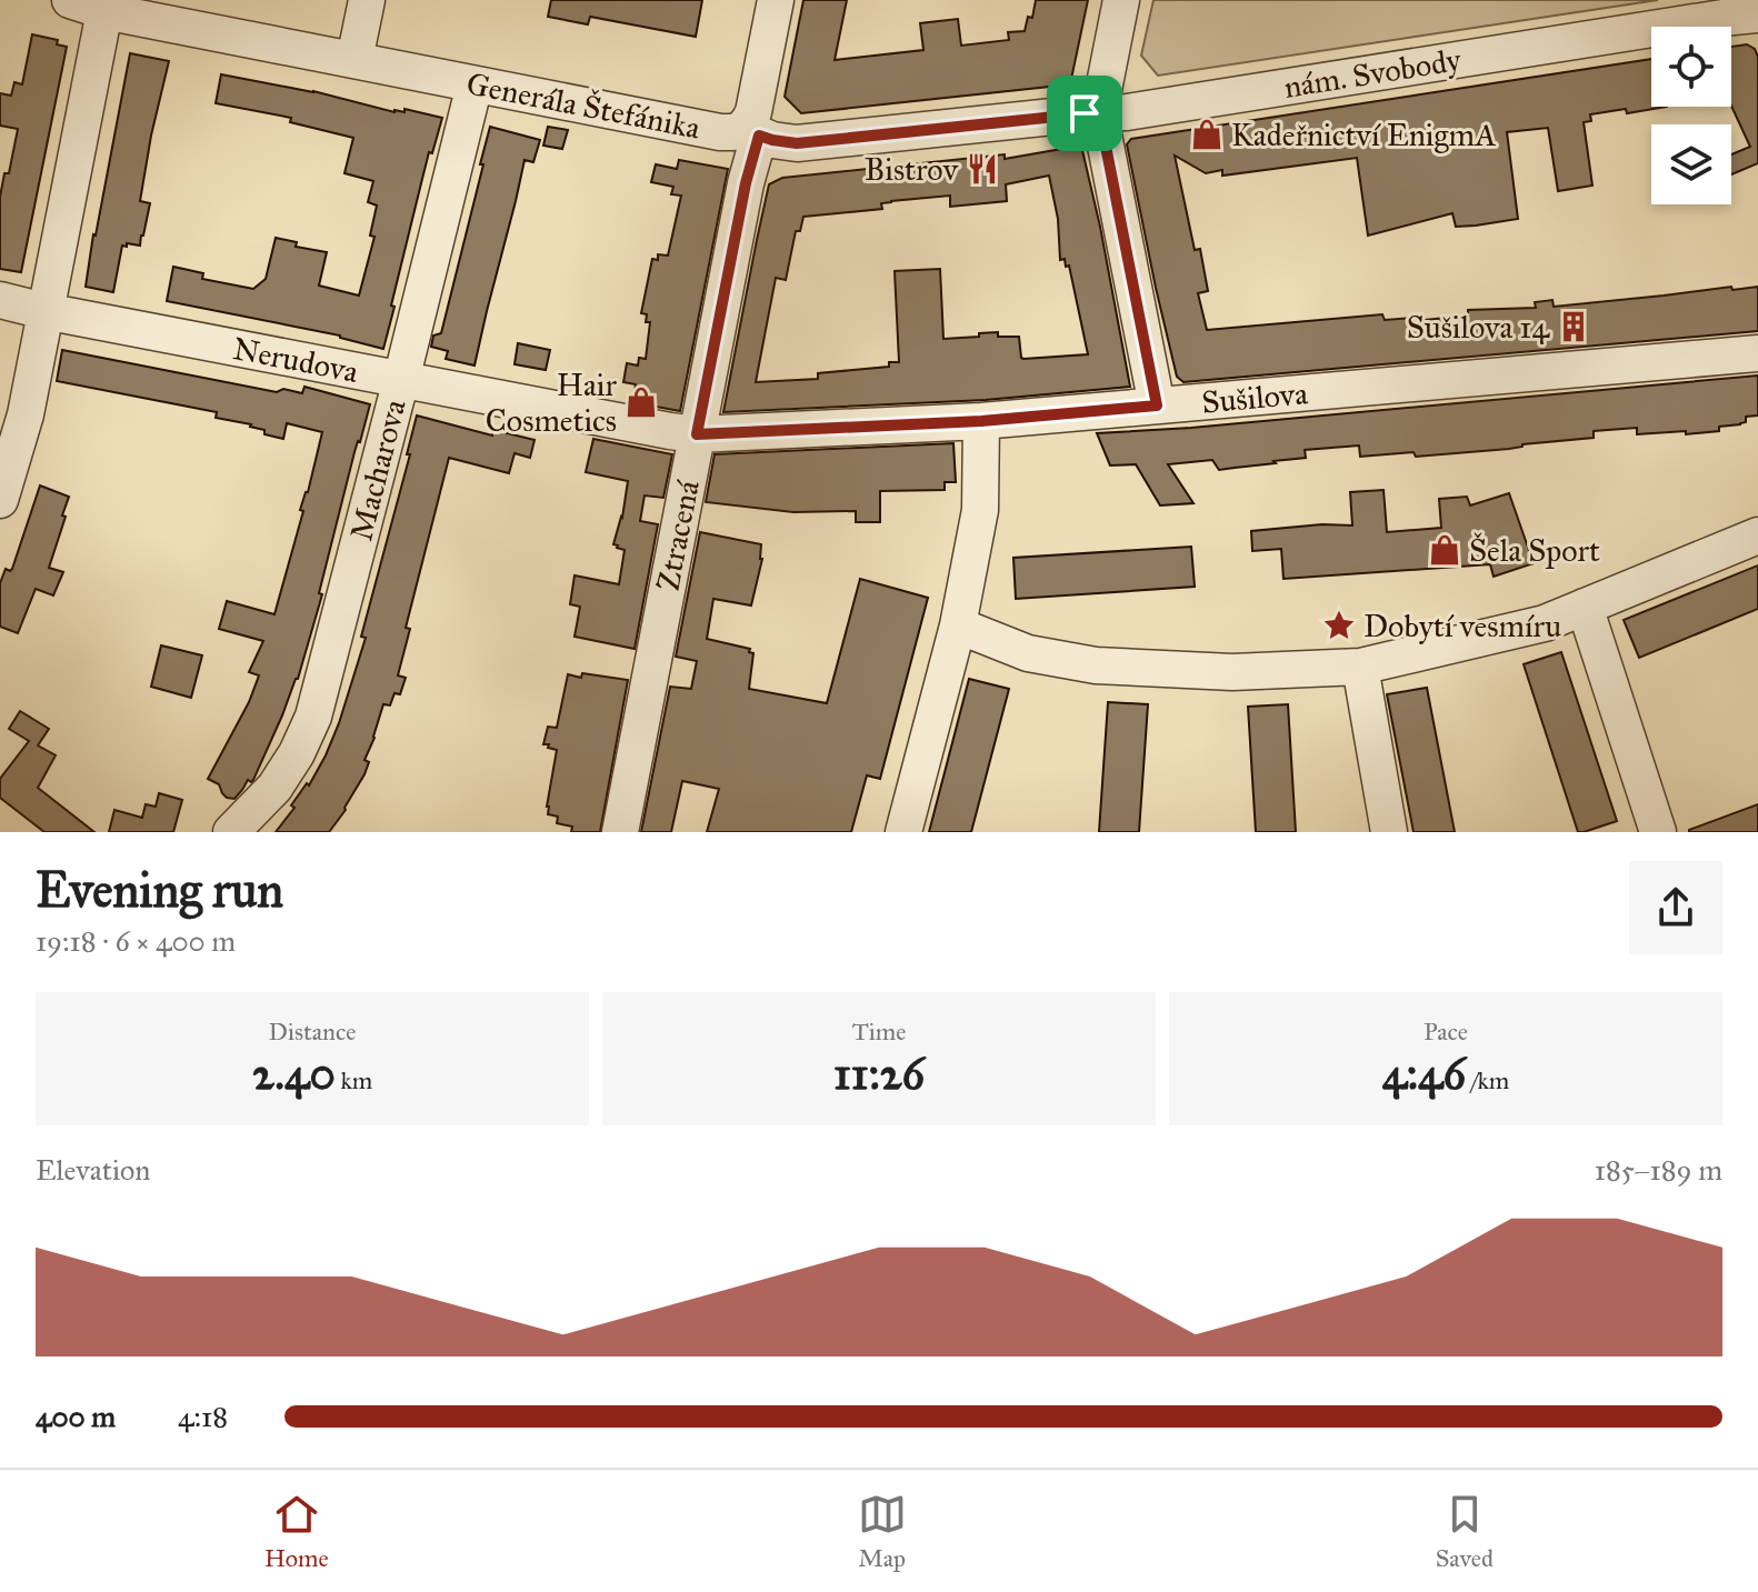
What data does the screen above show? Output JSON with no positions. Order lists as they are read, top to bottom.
{
  "streets": {
    "street": [
      "nám. Svobody",
      "Generála Štefánika",
      "Nerudova",
      "Sušilova",
      "Macharova",
      "Ztracená"
    ]
  },
  "crossings": [
    ["nám. Svobody", "Generála Štefánika"],
    ["Generála Štefánika", "Macharova"],
    ["Generála Štefánika", "Ztracená"],
    ["Nerudova", "Sušilova"],
    ["Nerudova", "Macharova"],
    ["Nerudova", "Ztracená"],
    ["Sušilova", "Ztracená"]
  ],
  "places": {
    "shop": ["Kadeřnictví EnigmA", "Hair Cosmetics", "Šela Sport"],
    "restaurant": ["Bistrov"],
    "building": ["Sušilova 14"],
    "place": ["Dobytí vesmíru"]
  },
  "page": {
    "heading": ["Evening run", "19:18 · 6 × 400 m"],
    "stats": [
      ["Distance", "2.40 km"],
      ["Time", "11:26"],
      ["Pace", "4:46 /km"]
    ],
    "chart": ["Elevation", "185–189 m"],
    "list": [
      {
        "name": "400 m",
        "note": "4:18"
      }
    ],
    "tabs": ["Home", "Map", "Saved"]
  }
}
